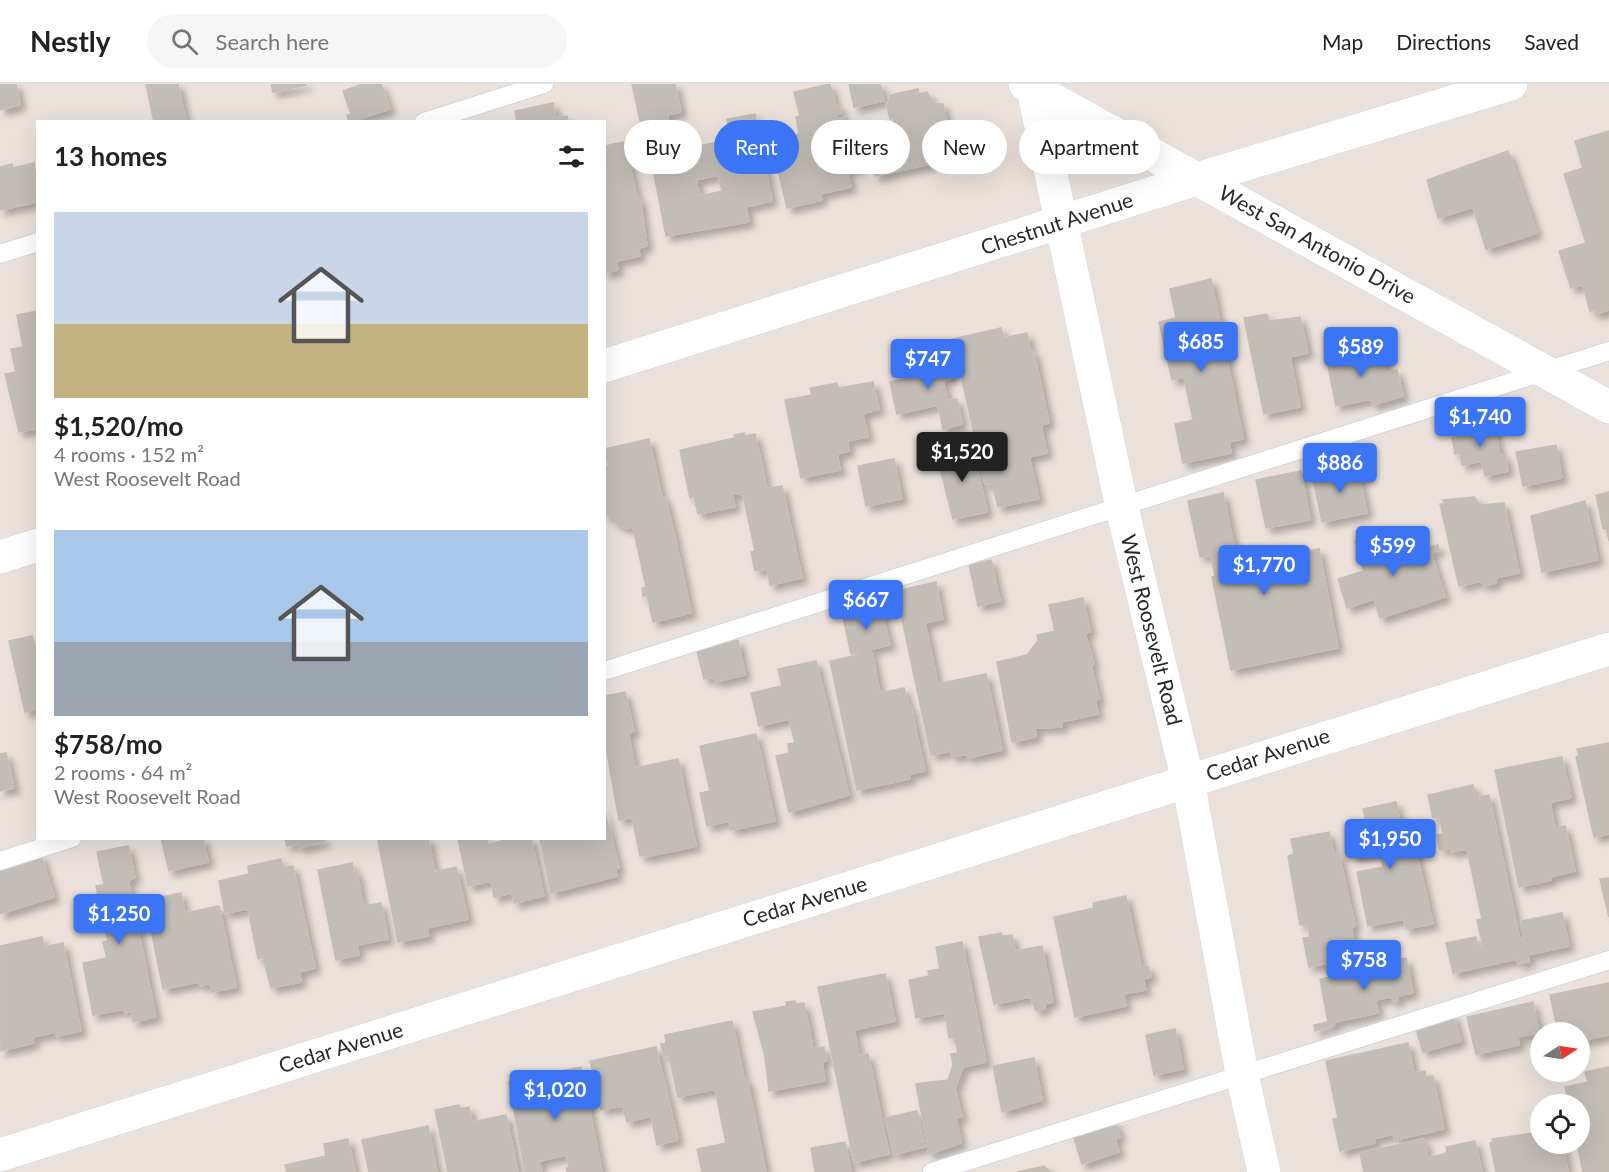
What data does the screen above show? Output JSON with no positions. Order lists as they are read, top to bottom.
{
  "streets": {
    "street": [
      "Chestnut Avenue",
      "West San Antonio Drive",
      "West Roosevelt Road",
      "Cedar Avenue"
    ]
  },
  "crossings": [
    ["Chestnut Avenue", "West San Antonio Drive"],
    ["Chestnut Avenue", "West Roosevelt Road"],
    ["West San Antonio Drive", "West Roosevelt Road"],
    ["West Roosevelt Road", "Cedar Avenue"]
  ],
  "north": "right",
  "page": {
    "header": "Nestly",
    "search": "Search here",
    "nav": ["Map", "Directions", "Saved"],
    "chip": [
      "Buy",
      "Rent",
      "Filters",
      "New",
      "Apartment"
    ],
    "heading": "13 homes",
    "list": [
      {
        "name": "$1,520/mo",
        "note": "4 rooms · 152 m² · West Roosevelt Road"
      },
      {
        "name": "$758/mo",
        "note": "2 rooms · 64 m² · West Roosevelt Road"
      }
    ],
    "price": [
      "$685",
      "$589",
      "$747",
      "$1,740",
      "$1,520",
      "$886",
      "$599",
      "$1,770",
      "$667",
      "$1,950",
      "$1,250",
      "$758",
      "$1,020"
    ]
  }
}
